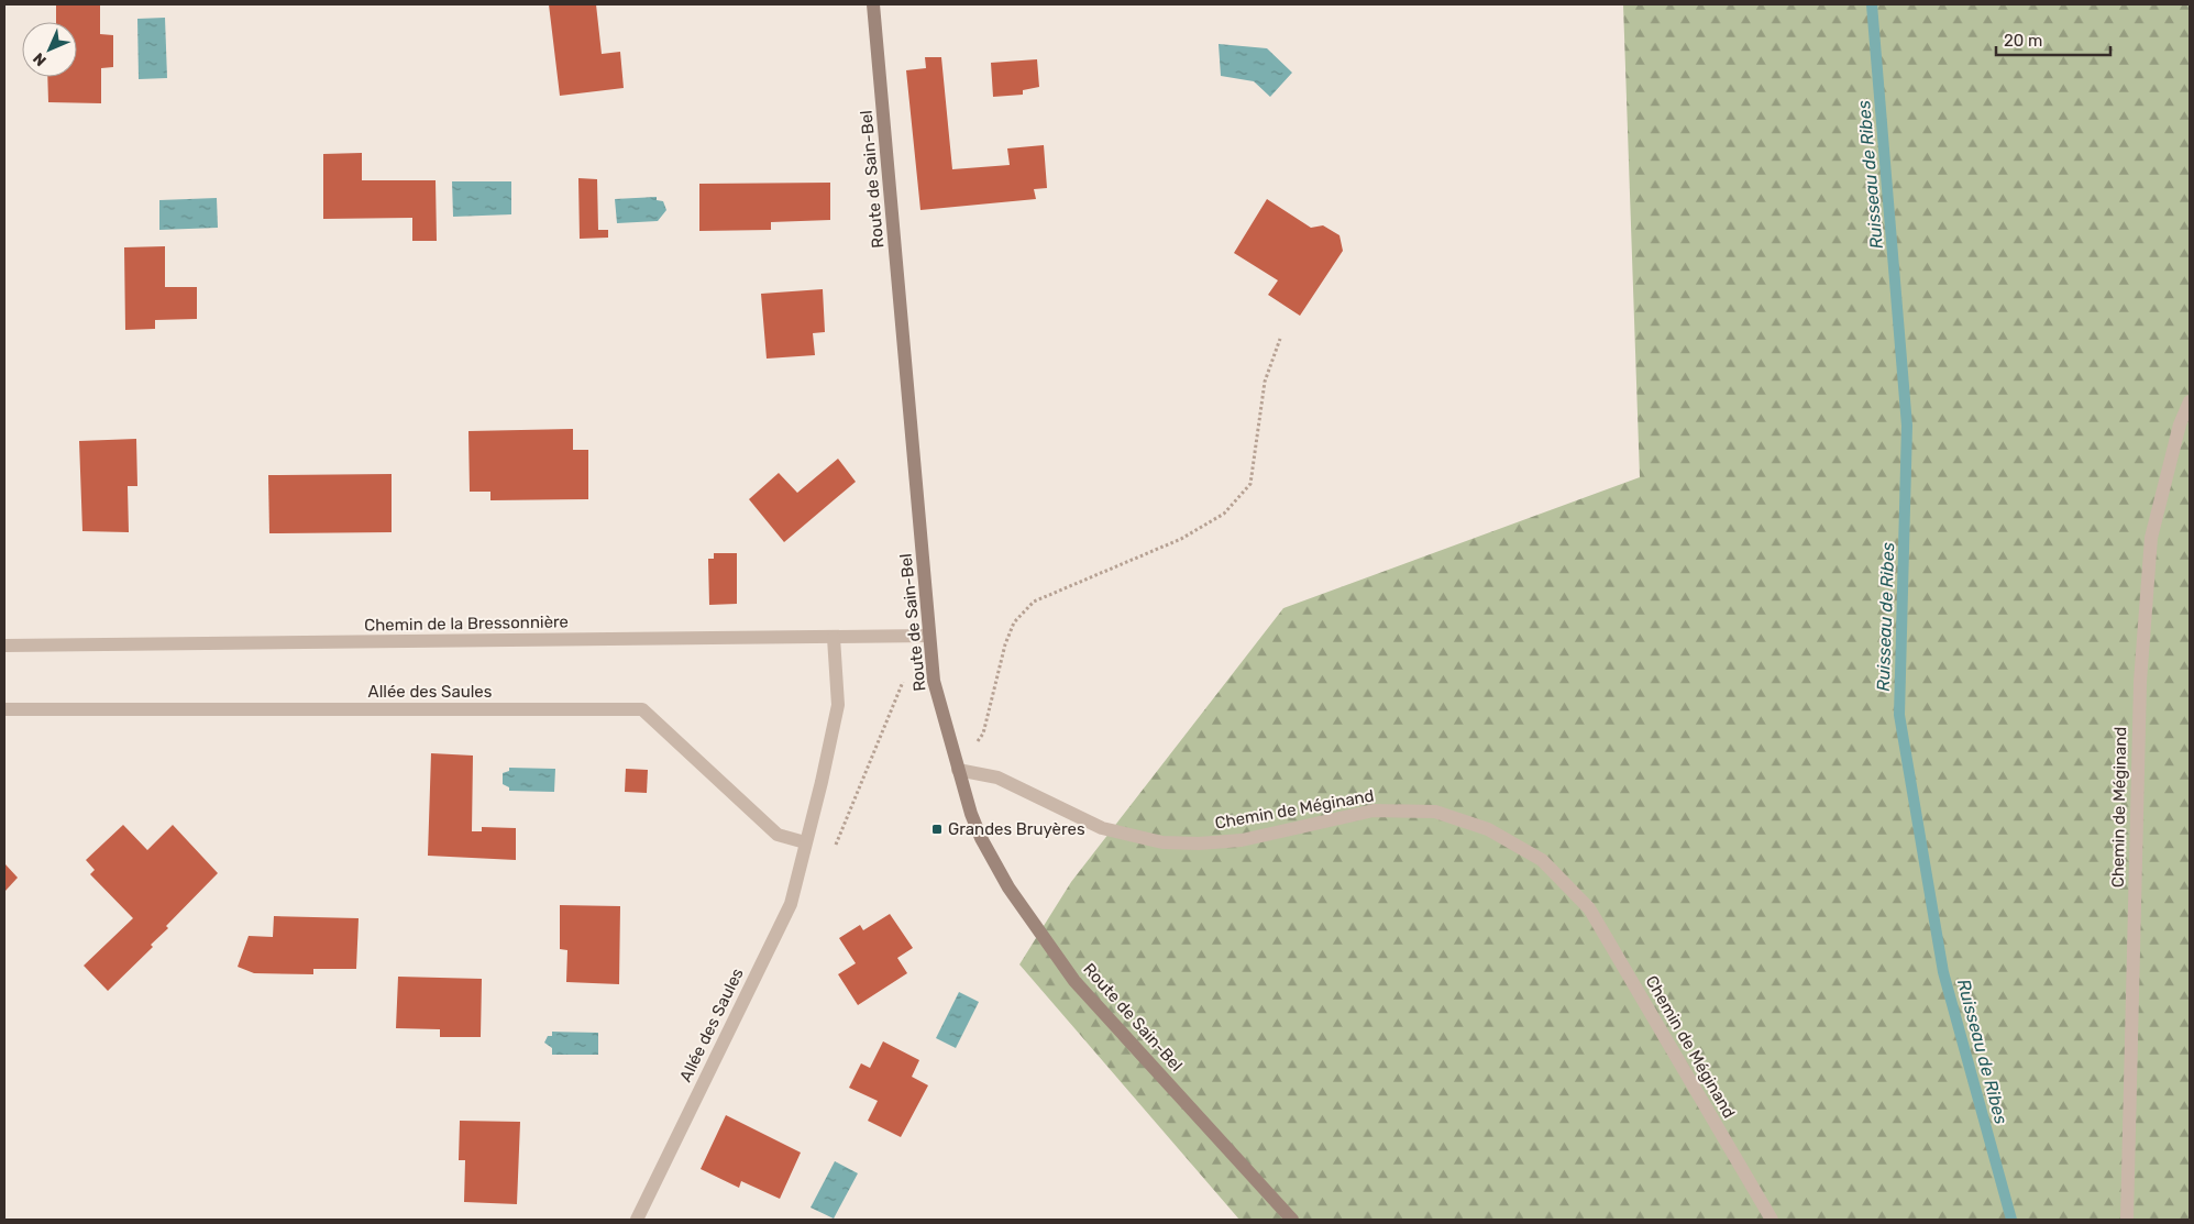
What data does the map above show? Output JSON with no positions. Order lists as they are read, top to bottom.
{
  "streets": {
    "main road": ["Route de Sain-Bel"],
    "street": ["Chemin de la Bressonnière", "Allée des Saules", "Chemin de Méginand"]
  },
  "crossings": [
    ["Route de Sain-Bel", "Chemin de la Bressonnière"],
    ["Route de Sain-Bel", "Chemin de Méginand"],
    ["Chemin de la Bressonnière", "Allée des Saules"]
  ],
  "water": ["Ruisseau de Ribes"],
  "places": {
    "transit": ["Grandes Bruyères"]
  },
  "scale_bar": "20 m",
  "north": "bottom left"
}
